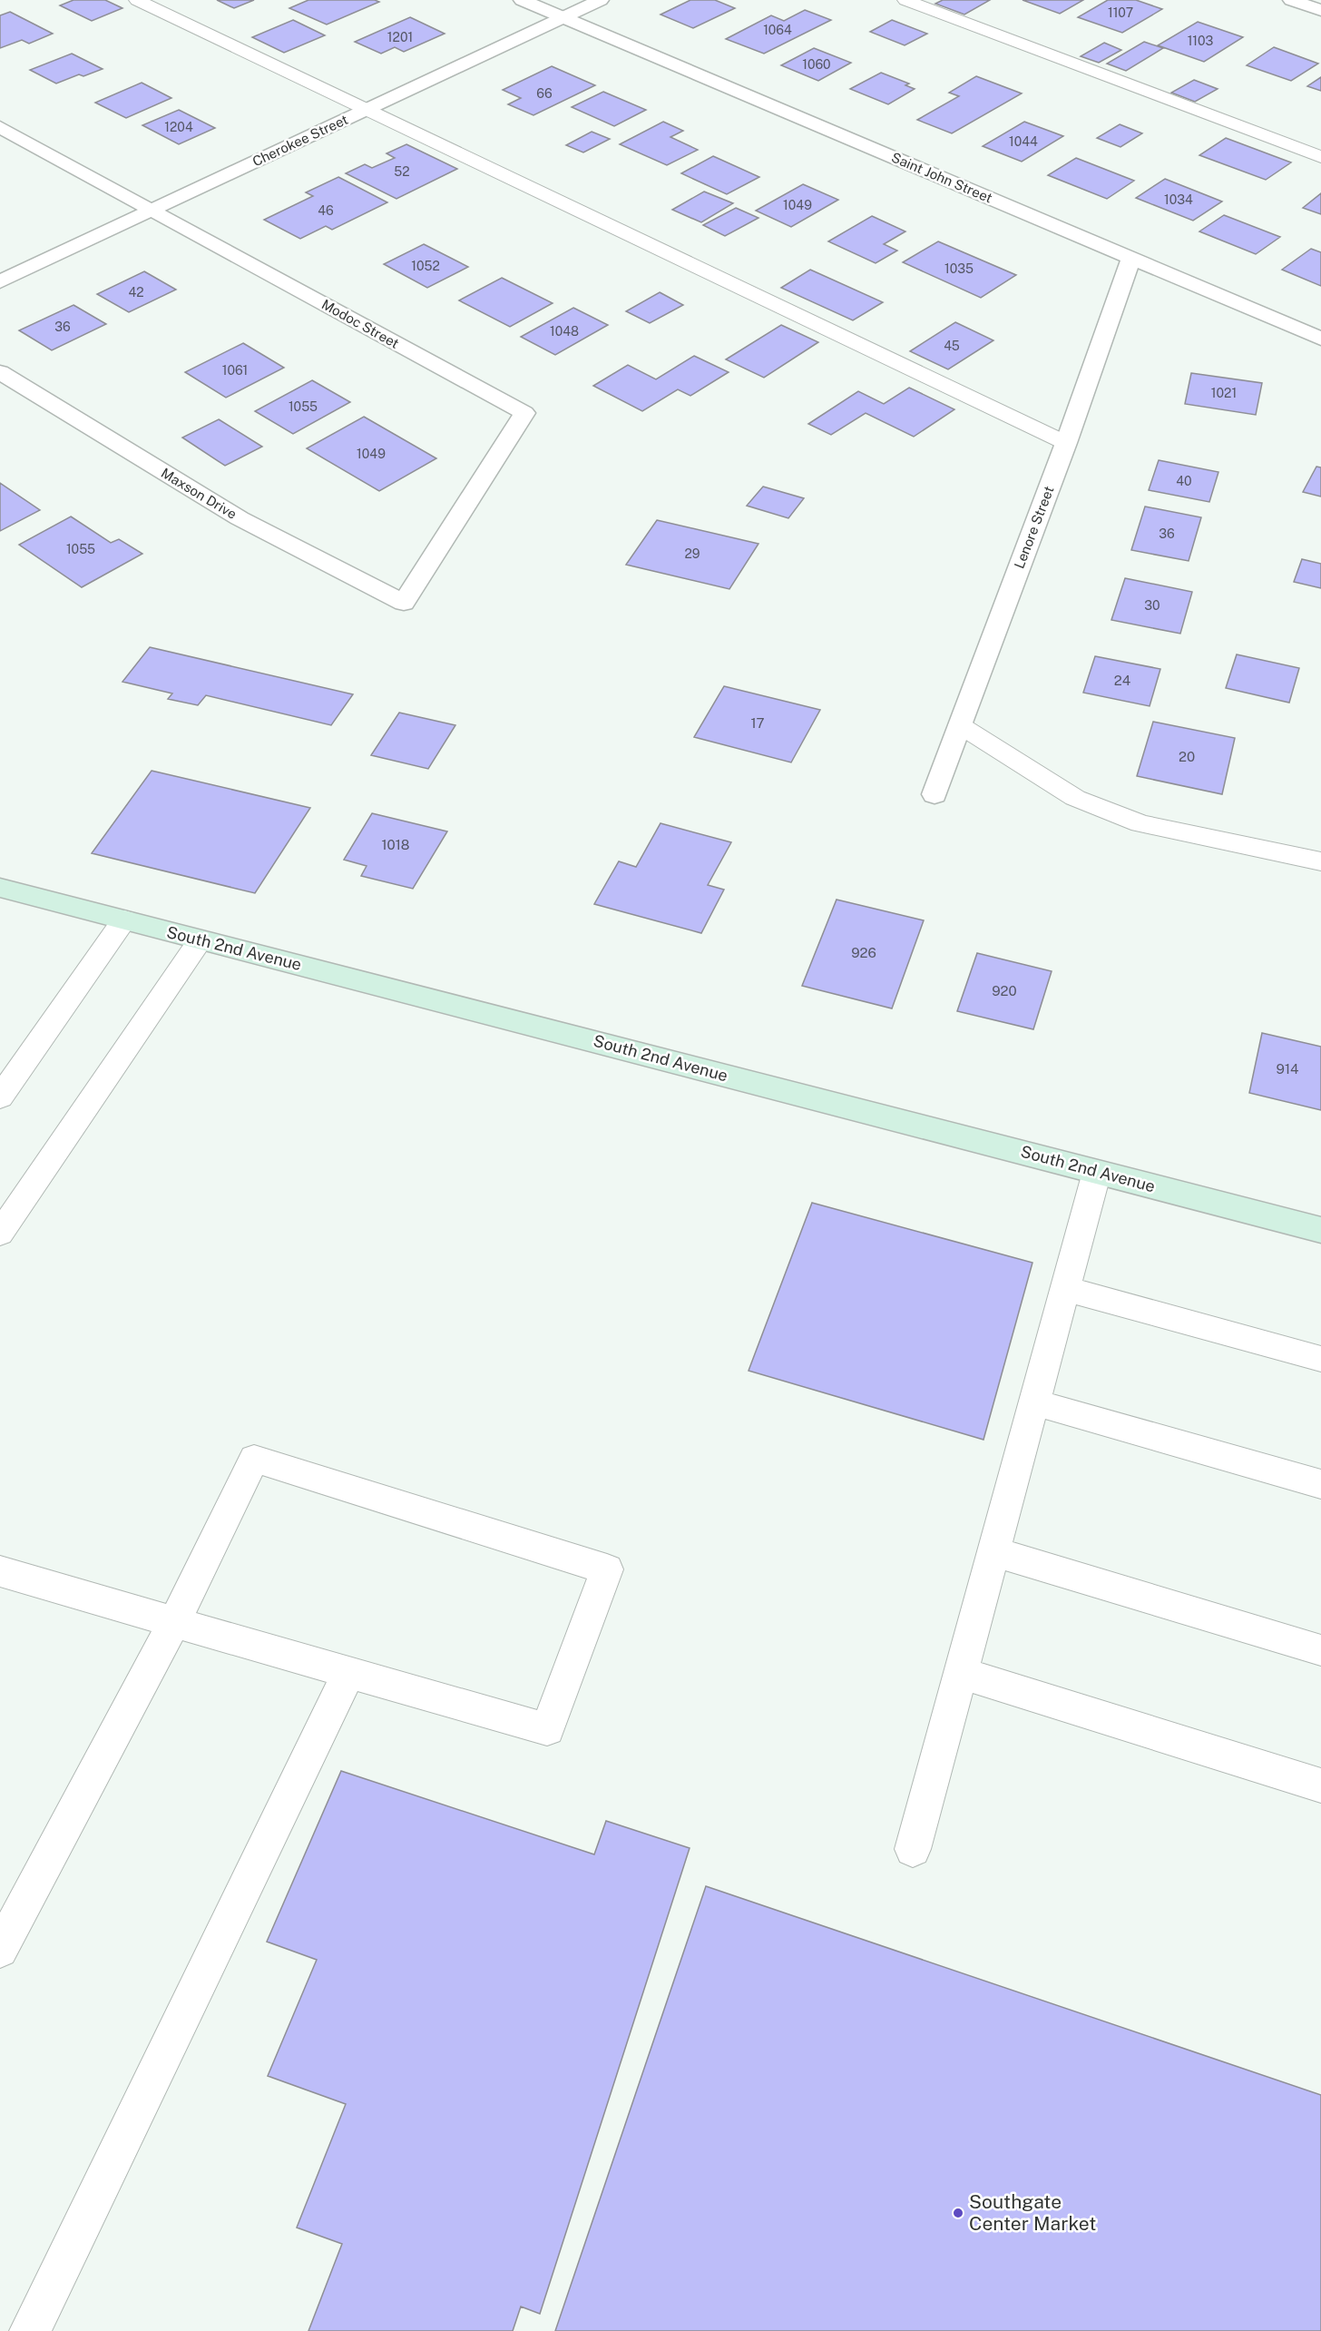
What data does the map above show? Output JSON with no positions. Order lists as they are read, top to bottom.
{
  "streets": {
    "main road": ["South 2nd Avenue"],
    "street": [
      "Cherokee Street",
      "Saint John Street",
      "Modoc Street",
      "Maxson Drive",
      "Lenore Street"
    ]
  },
  "crossings": [
    ["Cherokee Street", "Saint John Street"],
    ["Cherokee Street", "Modoc Street"],
    ["Saint John Street", "Lenore Street"],
    ["Modoc Street", "Maxson Drive"]
  ],
  "places": ["Southgate Center Market"],
  "house_numbers": [
    "1107",
    "1064",
    "1201",
    "1103",
    "1060",
    "66",
    "1204",
    "1044",
    "52",
    "1034",
    "1049",
    "46",
    "1052",
    "1035",
    "42",
    "36",
    "1048",
    "45",
    "1061",
    "1021",
    "1055",
    "1049",
    "40",
    "36",
    "1055",
    "29",
    "30",
    "24",
    "17",
    "20",
    "1018",
    "926",
    "920",
    "914"
  ]
}
